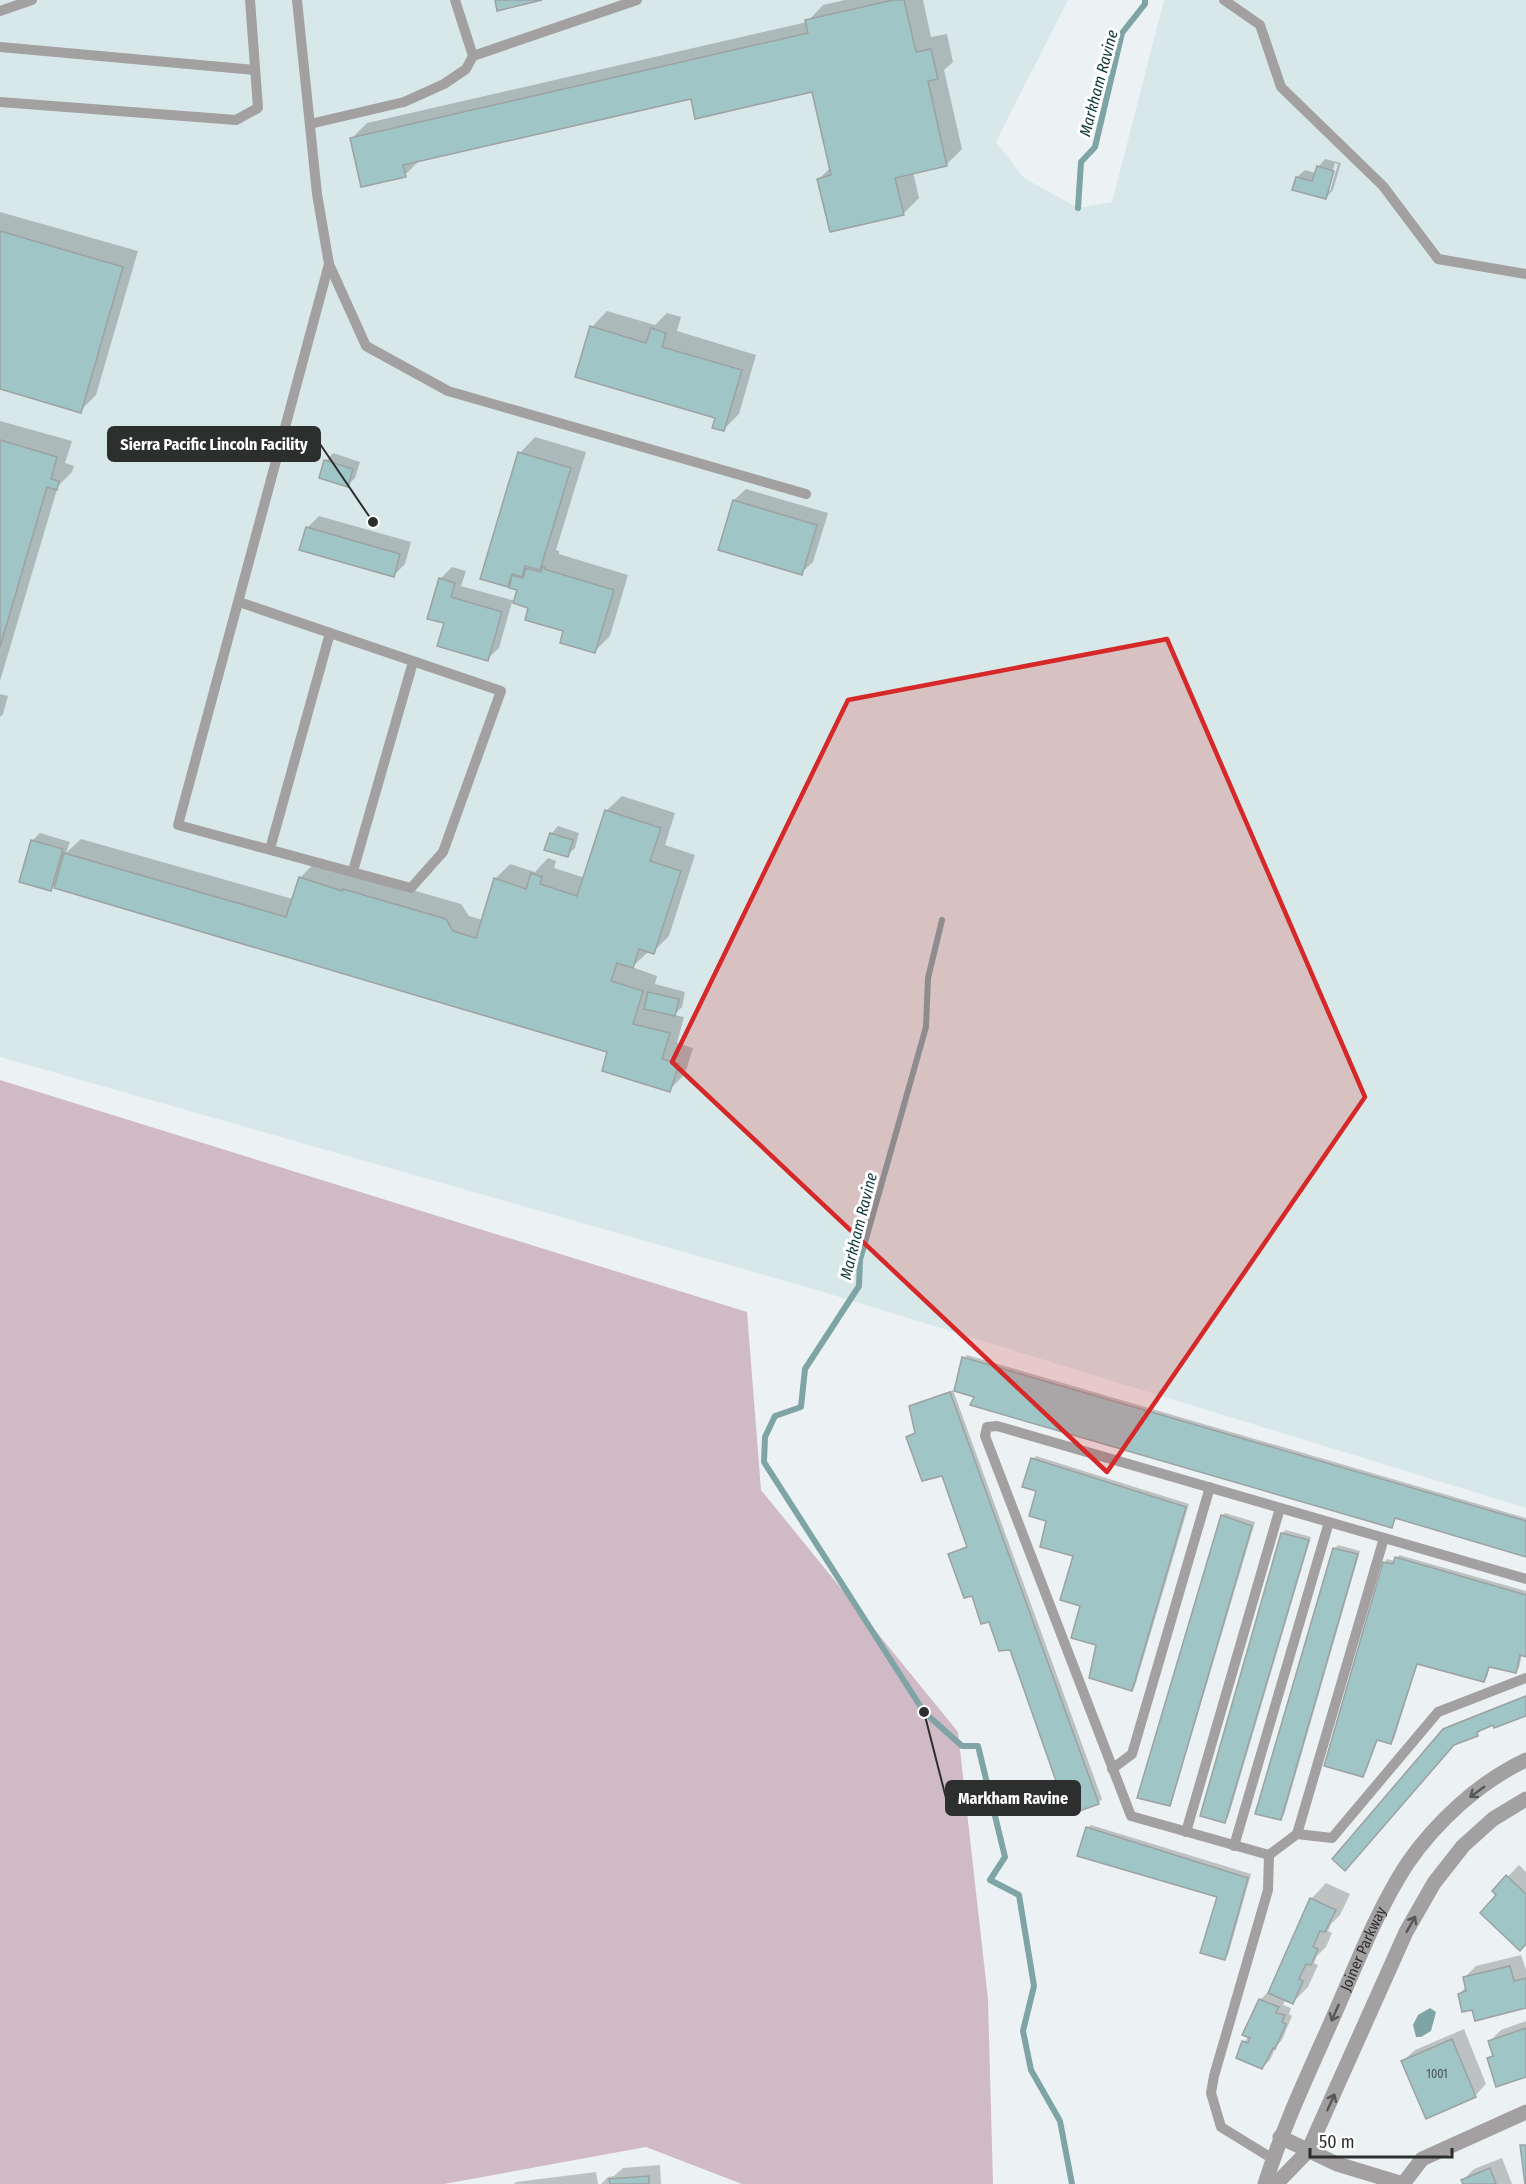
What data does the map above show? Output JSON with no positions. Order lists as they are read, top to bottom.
{
  "streets": {
    "street": ["Joiner Parkway"]
  },
  "water": ["Markham Ravine"],
  "places": ["Sierra Pacific Lincoln Facility", "Markham Ravine"],
  "house_numbers": ["1001"],
  "scale_bar": "50 m"
}
